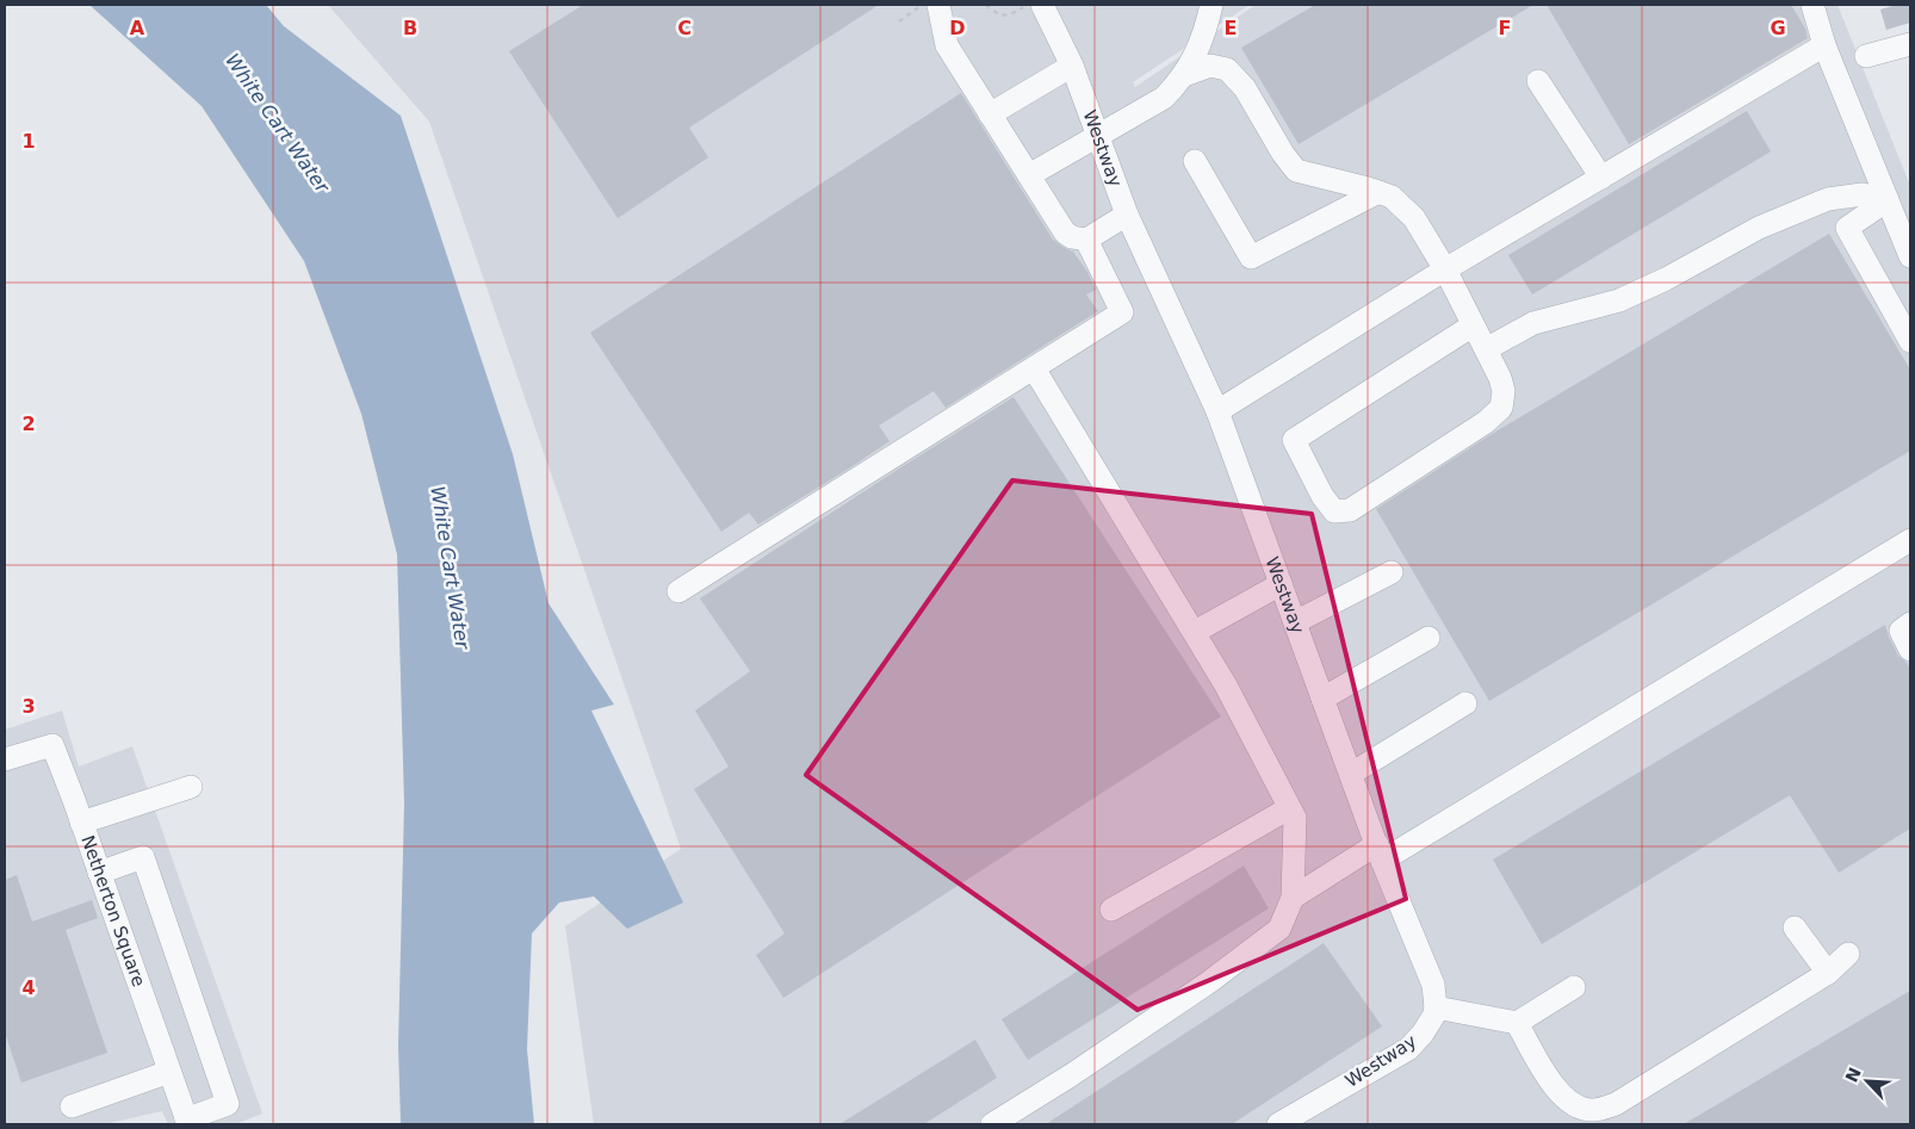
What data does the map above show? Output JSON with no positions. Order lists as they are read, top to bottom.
{
  "streets": {
    "street": ["Westway", "Netherton Square"]
  },
  "water": ["White Cart Water"],
  "north": "top left",
  "grid": {
    "columns": [
      "A",
      "B",
      "C",
      "D",
      "E",
      "F",
      "G"
    ],
    "rows": [
      "1",
      "2",
      "3",
      "4"
    ]
  }
}
